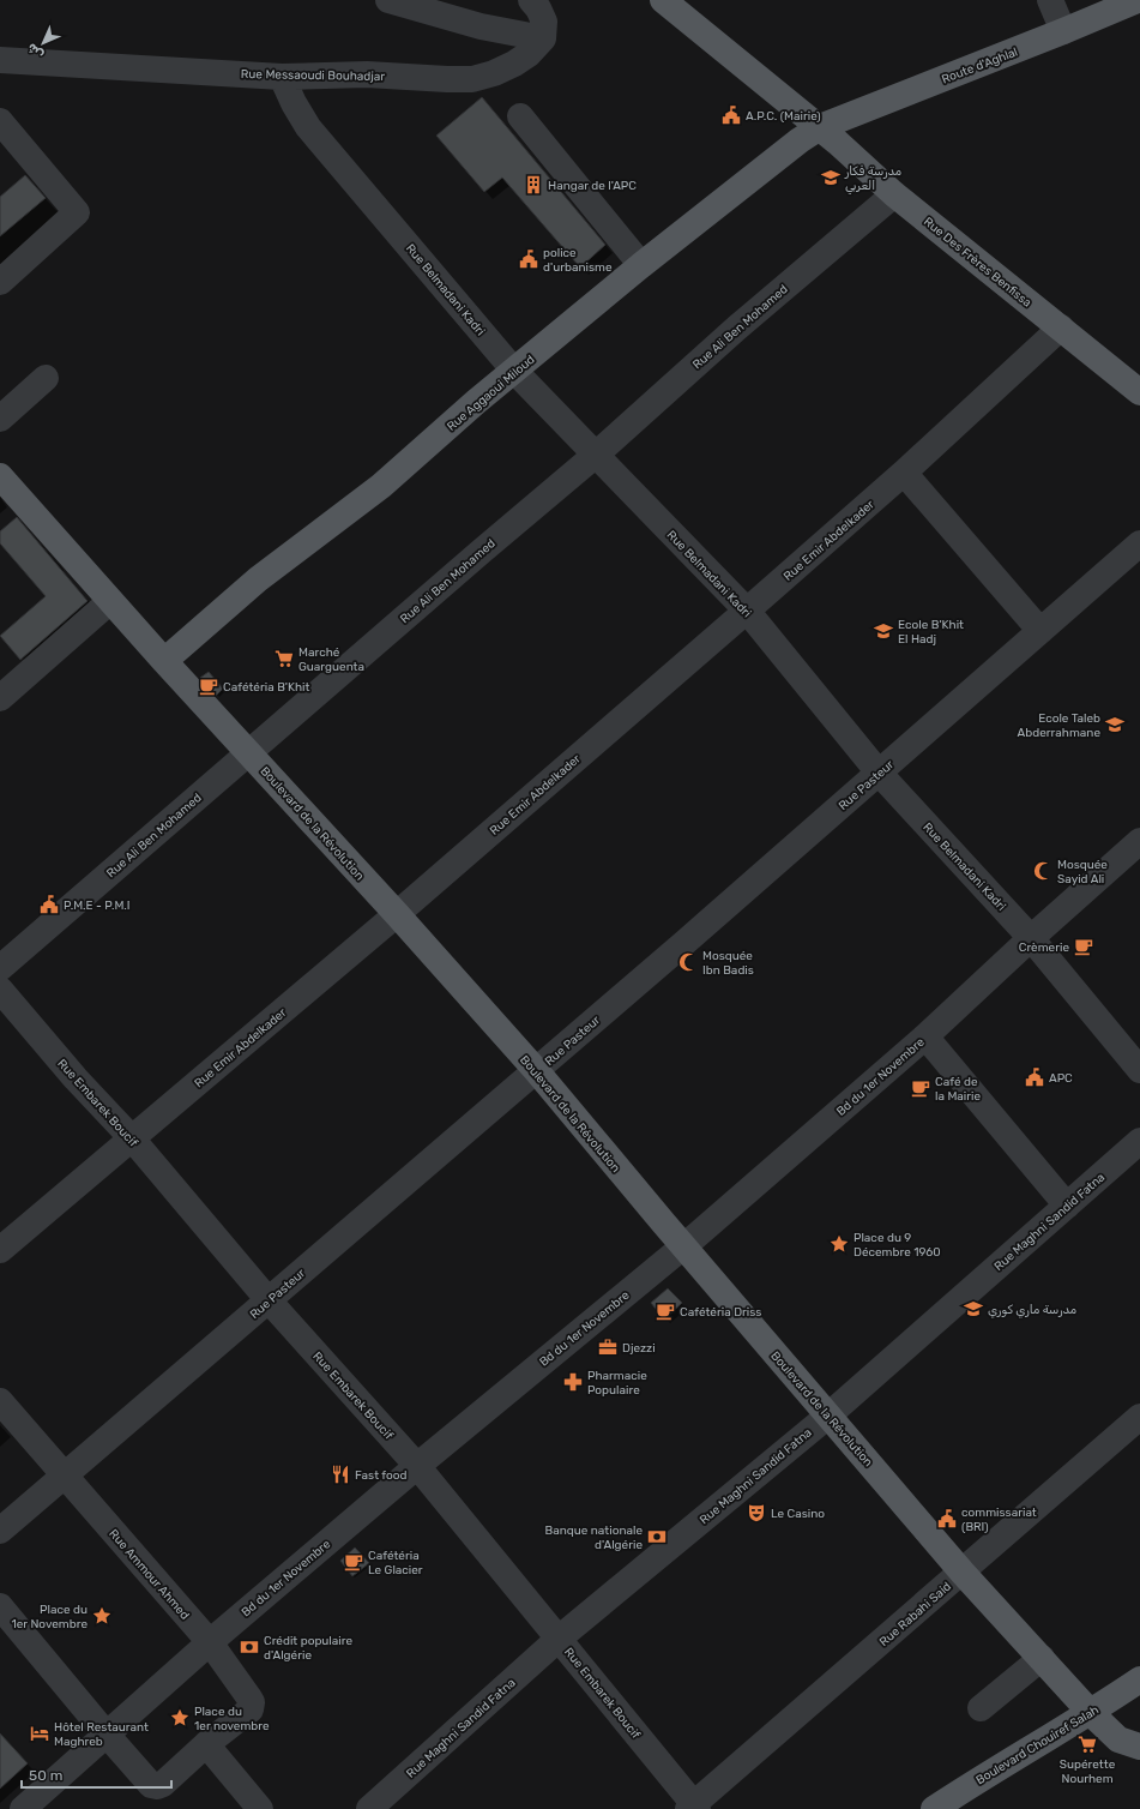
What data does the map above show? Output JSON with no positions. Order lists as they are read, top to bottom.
{
  "streets": {
    "main road": [
      "Route d'Aghlal",
      "Rue Des Frères Benfissa",
      "Rue Aggaoui Miloud",
      "Boulevard de la Révolution",
      "Boulevard Chouiref Salah"
    ],
    "street": [
      "Rue Messaoudi Bouhadjar",
      "Rue Belmadani Kadri",
      "Rue Ali Ben Mohamed",
      "Rue Emir Abdelkader",
      "Rue Pasteur",
      "Bd du 1er Novembre",
      "Rue Embarek Boucif",
      "Rue Maghni Sandid Fatna",
      "Rue Ammour Ahmed",
      "Rue Rabahi Said"
    ]
  },
  "crossings": [
    ["Route d'Aghlal", "Rue Des Frères Benfissa"],
    ["Route d'Aghlal", "Rue Aggaoui Miloud"],
    ["Rue Messaoudi Bouhadjar", "Rue Belmadani Kadri"],
    ["Rue Des Frères Benfissa", "Rue Ali Ben Mohamed"],
    ["Rue Des Frères Benfissa", "Rue Aggaoui Miloud"],
    ["Rue Des Frères Benfissa", "Rue Emir Abdelkader"],
    ["Rue Belmadani Kadri", "Rue Ali Ben Mohamed"],
    ["Rue Belmadani Kadri", "Rue Aggaoui Miloud"],
    ["Rue Belmadani Kadri", "Rue Emir Abdelkader"],
    ["Rue Belmadani Kadri", "Rue Pasteur"],
    ["Rue Belmadani Kadri", "Bd du 1er Novembre"],
    ["Rue Ali Ben Mohamed", "Boulevard de la Révolution"],
    ["Rue Aggaoui Miloud", "Boulevard de la Révolution"],
    ["Rue Emir Abdelkader", "Boulevard de la Révolution"],
    ["Rue Emir Abdelkader", "Rue Embarek Boucif"],
    ["Rue Pasteur", "Boulevard de la Révolution"],
    ["Rue Pasteur", "Rue Embarek Boucif"],
    ["Rue Pasteur", "Rue Ammour Ahmed"],
    ["Boulevard de la Révolution", "Bd du 1er Novembre"],
    ["Boulevard de la Révolution", "Rue Maghni Sandid Fatna"],
    ["Boulevard de la Révolution", "Rue Rabahi Said"],
    ["Boulevard de la Révolution", "Boulevard Chouiref Salah"],
    ["Bd du 1er Novembre", "Rue Embarek Boucif"],
    ["Bd du 1er Novembre", "Rue Ammour Ahmed"],
    ["Rue Embarek Boucif", "Rue Maghni Sandid Fatna"],
    ["Rue Embarek Boucif", "Rue Rabahi Said"]
  ],
  "places": {
    "public building": [
      "A.P.C. (Mairie)",
      "police d'urbanisme",
      "P.M.E - P.M.I",
      "APC",
      "commissariat (BRI)"
    ],
    "school or university": [
      "مدرسة فكار العربي",
      "Ecole B'Khit El Hadj",
      "Ecole Taleb Abderrahmane",
      "مدرسة ماري كوري"
    ],
    "building": ["Hangar de l'APC"],
    "supermarket": ["Marché Guarguenta", "Supérette Nourhem"],
    "cafe": [
      "Cafétéria B'Khit",
      "Crèmerie",
      "Café de la Mairie",
      "Cafétéria Driss",
      "Cafétéria Le Glacier"
    ],
    "mosque": ["Mosquée Sayid Ali", "Mosquée Ibn Badis"],
    "place": ["Place du 9 Décembre 1960", "Place du 1er Novembre", "Place du 1er novembre"],
    "office": ["Djezzi"],
    "pharmacy": ["Pharmacie Populaire"],
    "restaurant": ["Fast food"],
    "theatre": ["Le Casino"],
    "bank": ["Banque nationale d'Algérie", "Crédit populaire d'Algérie"],
    "hotel": ["Hôtel Restaurant Maghreb"]
  },
  "scale_bar": "50 m",
  "north": "bottom left"
}
